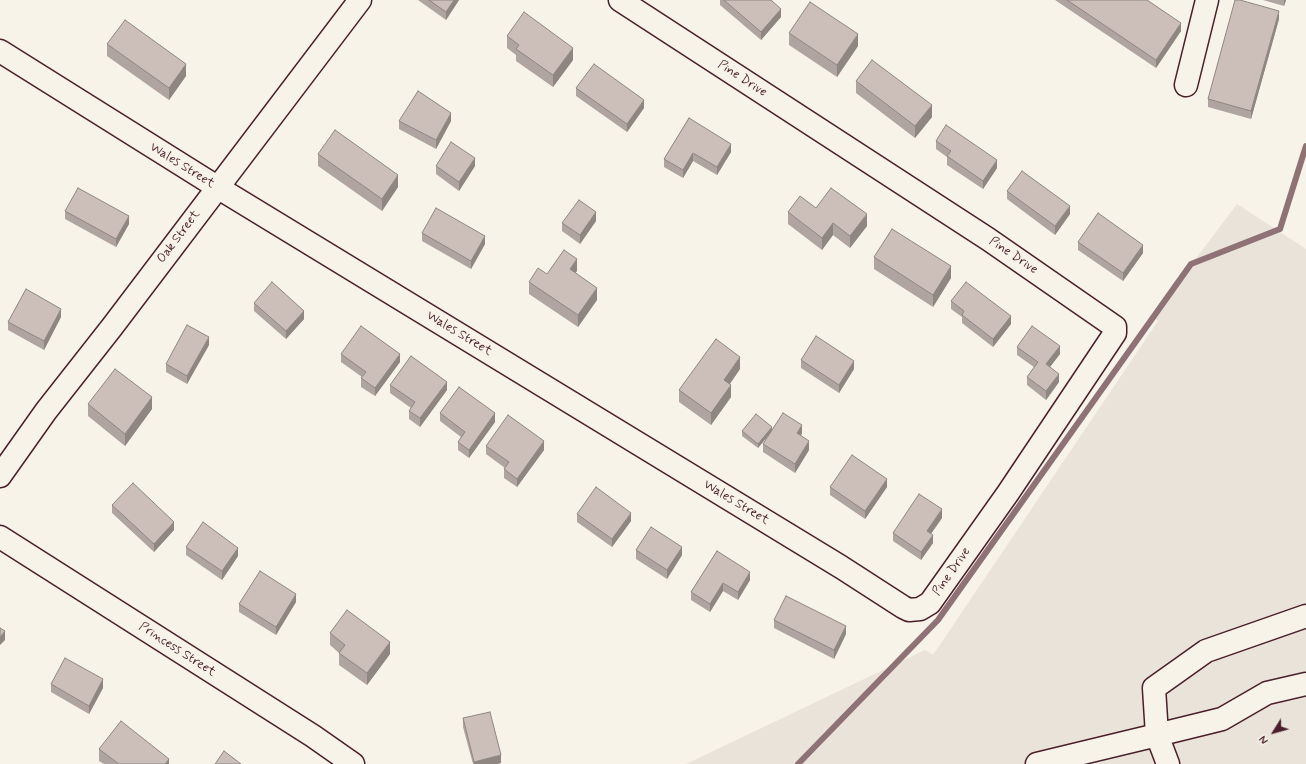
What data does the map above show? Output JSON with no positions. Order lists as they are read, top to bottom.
{
  "streets": {
    "street": [
      "Pine Drive",
      "Wales Street",
      "Oak Street",
      "Princess Street"
    ]
  },
  "crossings": [
    ["Pine Drive", "Wales Street"],
    ["Wales Street", "Oak Street"]
  ],
  "north": "bottom left"
}
